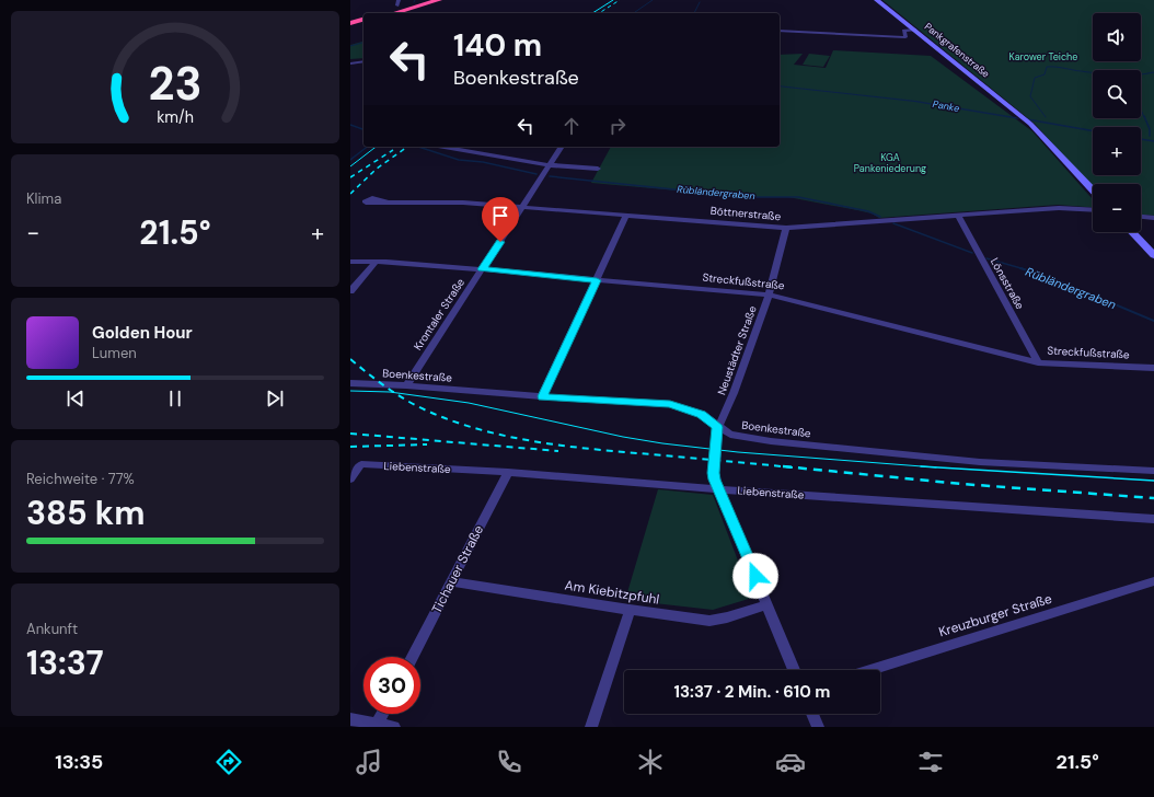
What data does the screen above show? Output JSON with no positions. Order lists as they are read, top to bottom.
{
  "streets": {
    "main road": ["Pankgrafenstraße"],
    "street": [
      "Böttnerstraße",
      "Streckfußstraße",
      "Lönsstraße",
      "Krontaler Straße",
      "Neustädter Straße",
      "Boenkestraße",
      "Liebenstraße",
      "Tichauer Straße",
      "Am Kiebitzpfuhl",
      "Kreuzburger Straße"
    ]
  },
  "crossings": [
    ["Böttnerstraße", "Lönsstraße"],
    ["Böttnerstraße", "Krontaler Straße"],
    ["Böttnerstraße", "Neustädter Straße"],
    ["Streckfußstraße", "Lönsstraße"],
    ["Streckfußstraße", "Krontaler Straße"],
    ["Streckfußstraße", "Neustädter Straße"],
    ["Krontaler Straße", "Boenkestraße"],
    ["Neustädter Straße", "Boenkestraße"],
    ["Neustädter Straße", "Liebenstraße"],
    ["Neustädter Straße", "Am Kiebitzpfuhl"],
    ["Liebenstraße", "Tichauer Straße"],
    ["Tichauer Straße", "Am Kiebitzpfuhl"]
  ],
  "water": ["Panke", "Rübländergraben"],
  "parks": ["Karower Teiche", "KGA Pankeniederung"],
  "page": {
    "map_buttons": ["+", "−"],
    "turn": ["140 m", "Boenkestraße"],
    "tile": [
      "Klima",
      ["Reichweite · 77%", "385 km"],
      ["Ankunft", "13:37"]
    ],
    "heat": ["−", "21.5°", "+"],
    "song": ["Golden Hour", "Lumen"],
    "limit": "30",
    "trip": "13:37 · 2 Min. · 610 m",
    "tabs": ["13:35", "21.5°"],
    "gauge": ["23", "km/h"]
  }
}
